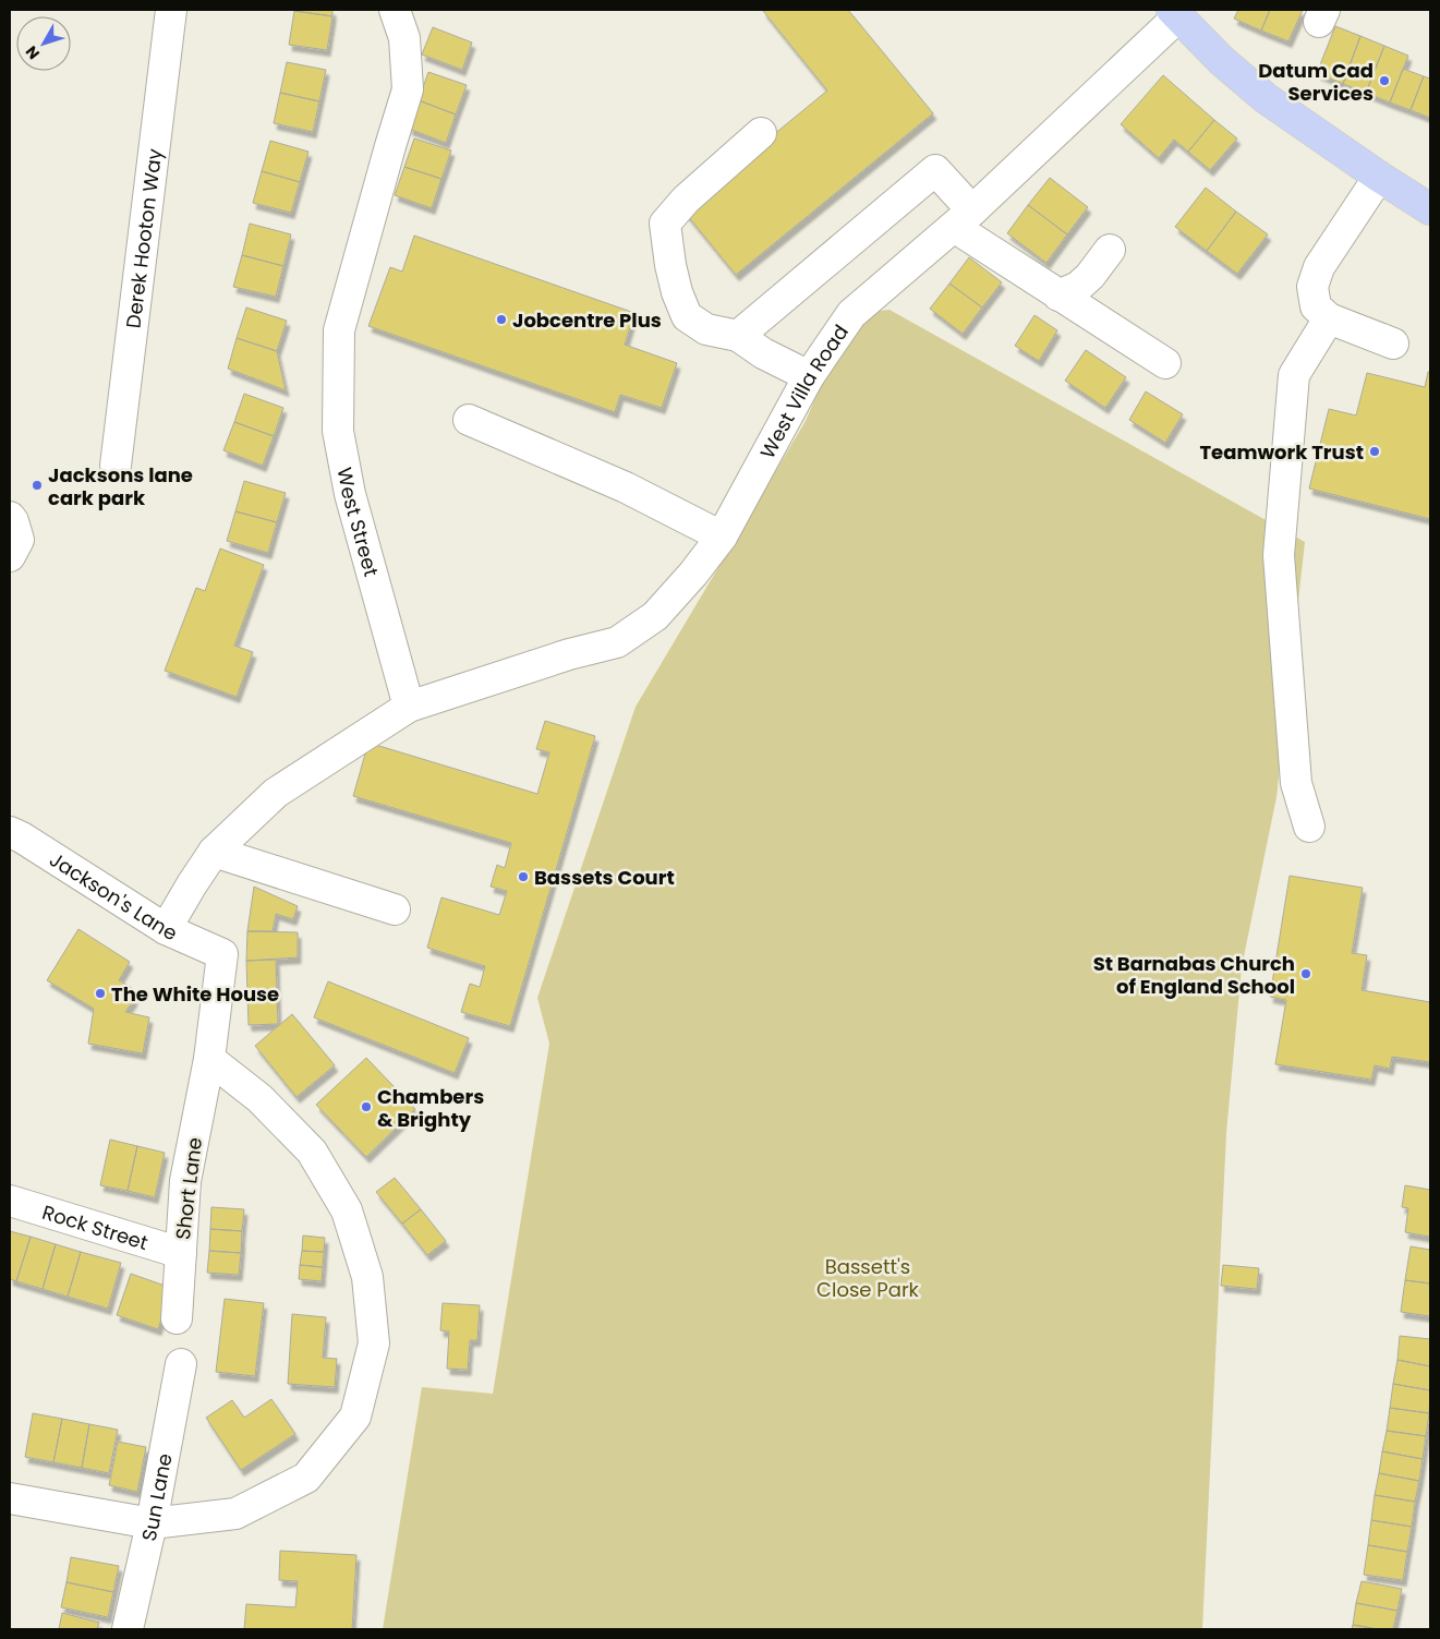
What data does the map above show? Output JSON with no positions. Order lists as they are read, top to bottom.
{
  "streets": {
    "street": [
      "Derek Hooton Way",
      "West Villa Road",
      "West Street",
      "Jackson's Lane",
      "Short Lane",
      "Rock Street",
      "Sun Lane"
    ]
  },
  "crossings": [
    ["West Villa Road", "West Street"],
    ["Jackson's Lane", "Short Lane"],
    ["Short Lane", "Rock Street"]
  ],
  "parks": ["Bassett's Close Park"],
  "places": [
    "Datum Cad Services",
    "Jobcentre Plus",
    "Teamwork Trust",
    "Jacksons lane cark park",
    "Bassets Court",
    "St Barnabas Church of England School",
    "The White House",
    "Chambers & Brighty"
  ],
  "north": "bottom left"
}
